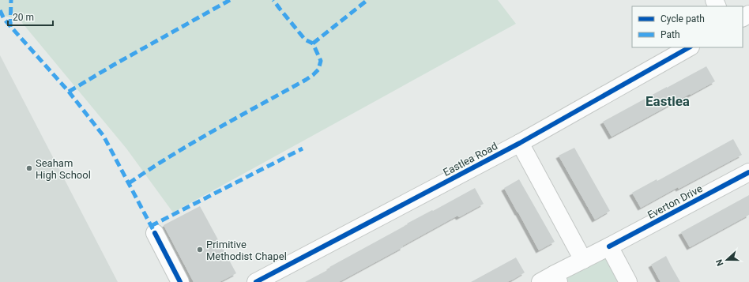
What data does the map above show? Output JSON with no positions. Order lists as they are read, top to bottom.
{
  "streets": {
    "street": ["Eastlea Road", "Everton Drive"]
  },
  "districts": ["Eastlea"],
  "places": ["Seaham High School", "Primitive Methodist Chapel"],
  "legend": ["Cycle path", "Path"],
  "scale_bar": "20 m",
  "north": "left"
}
